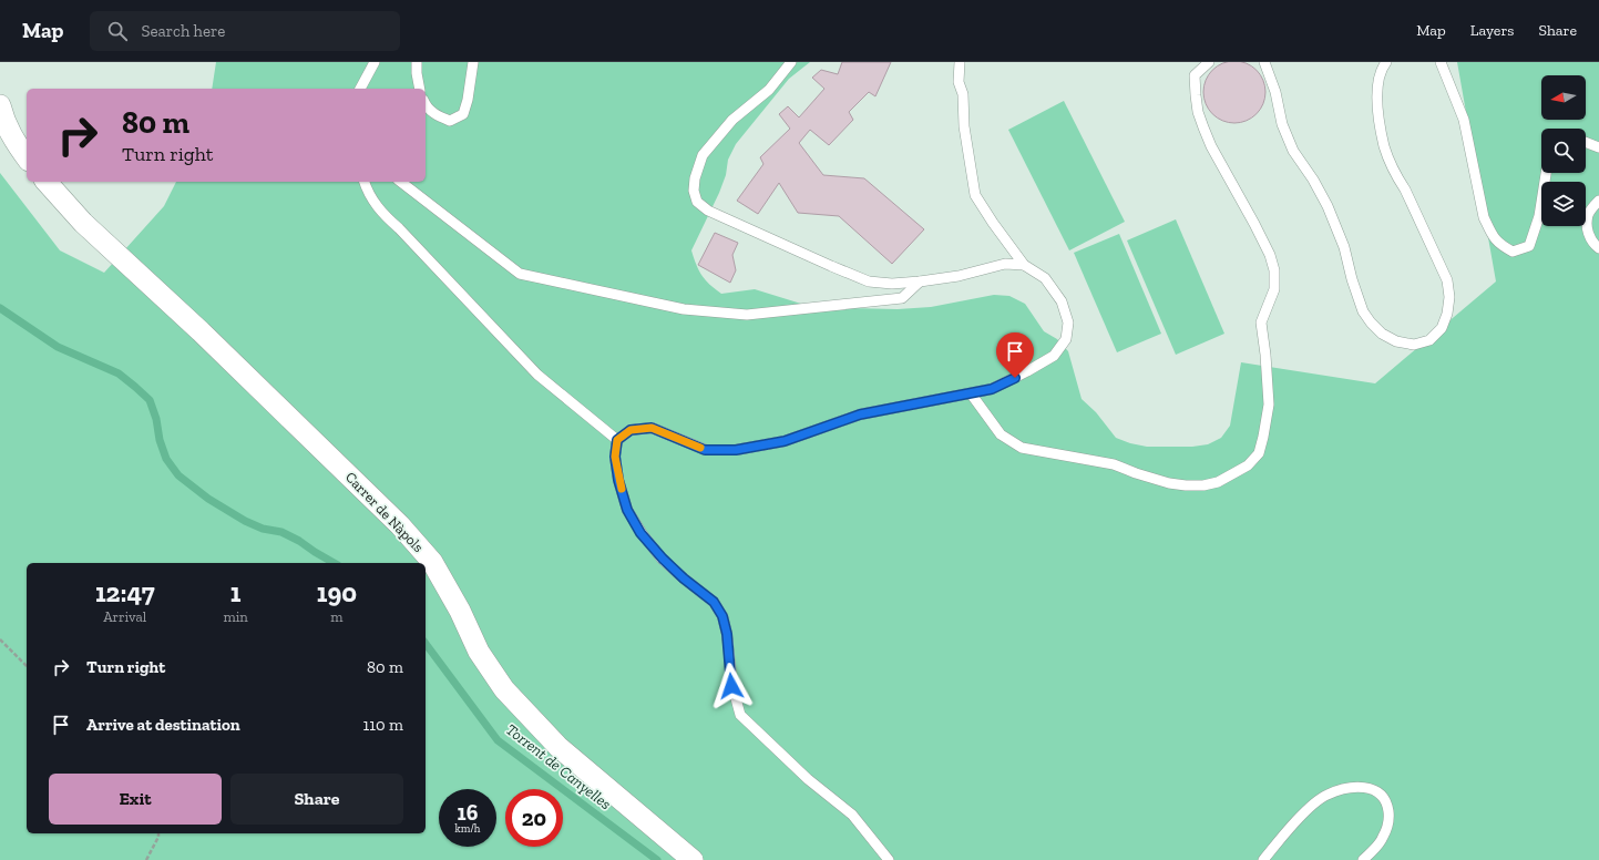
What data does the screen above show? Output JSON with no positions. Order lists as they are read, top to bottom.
{
  "streets": {
    "street": ["Carrer de Nàpols"]
  },
  "water": ["Torrent de Canyelles"],
  "north": "left",
  "page": {
    "header": "Map",
    "search": "Search here",
    "nav": ["Map", "Layers", "Share"],
    "turn": ["80 m", "Turn right"],
    "eta": [
      "12:47",
      "Arrival",
      "1",
      "min",
      "190",
      "m"
    ],
    "list": [
      {
        "name": "Turn right",
        "value": "80 m"
      },
      {
        "name": "Arrive at destination",
        "value": "110 m"
      }
    ],
    "buttons": ["Exit", "Share"],
    "speed": "16 km/h",
    "limit": "20"
  }
}
